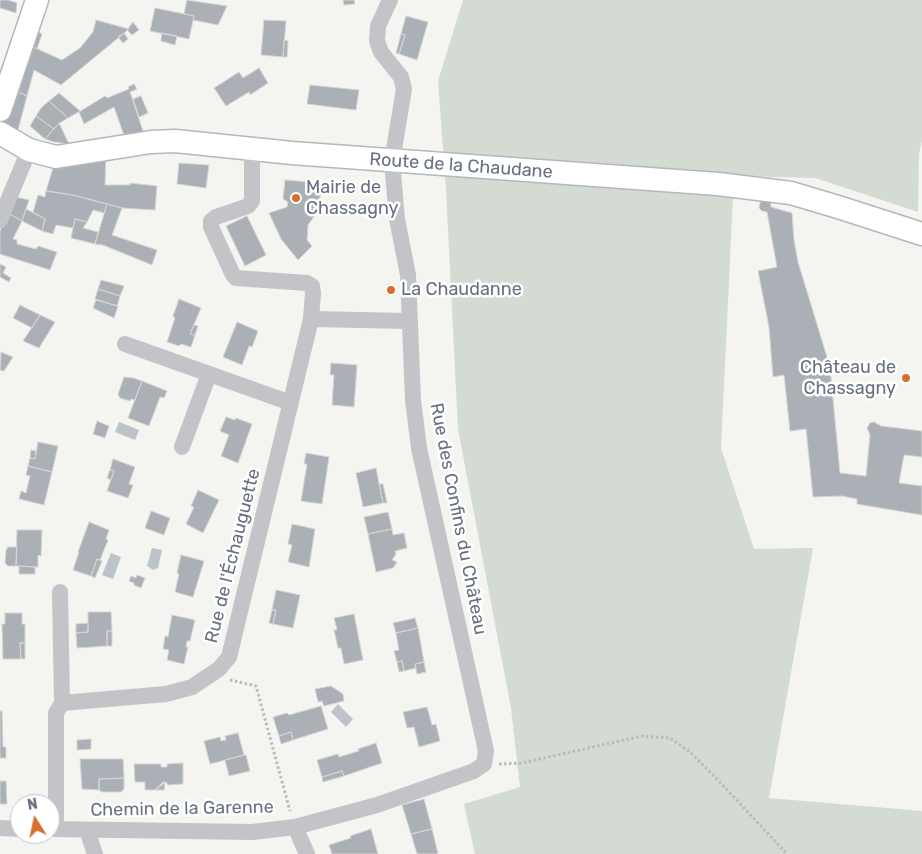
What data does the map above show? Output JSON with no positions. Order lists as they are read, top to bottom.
{
  "streets": {
    "street": [
      "Route de la Chaudane",
      "Rue des Confins du Château",
      "Rue de l'Échauguette",
      "Chemin de la Garenne"
    ]
  },
  "crossings": [
    ["Route de la Chaudane", "Rue des Confins du Château"],
    ["Route de la Chaudane", "Rue de l'Échauguette"],
    ["Rue des Confins du Château", "Chemin de la Garenne"]
  ],
  "places": ["Mairie de Chassagny", "La Chaudanne", "Château de Chassagny"],
  "north": "top"
}
